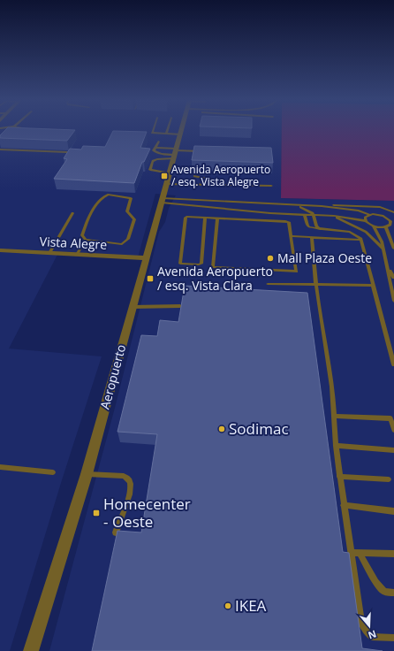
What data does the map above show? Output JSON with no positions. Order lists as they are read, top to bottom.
{
  "streets": {
    "street": ["Vista Alegre", "Aeropuerto"]
  },
  "crossings": [
    ["Vista Alegre", "Aeropuerto"]
  ],
  "places": {
    "transit": ["Avenida Aeropuerto / esq. Vista Alegre", "Avenida Aeropuerto / esq. Vista Clara", "Homecenter - Oeste"],
    "other": ["Mall Plaza Oeste", "Sodimac", "IKEA"]
  },
  "north": "bottom"
}
